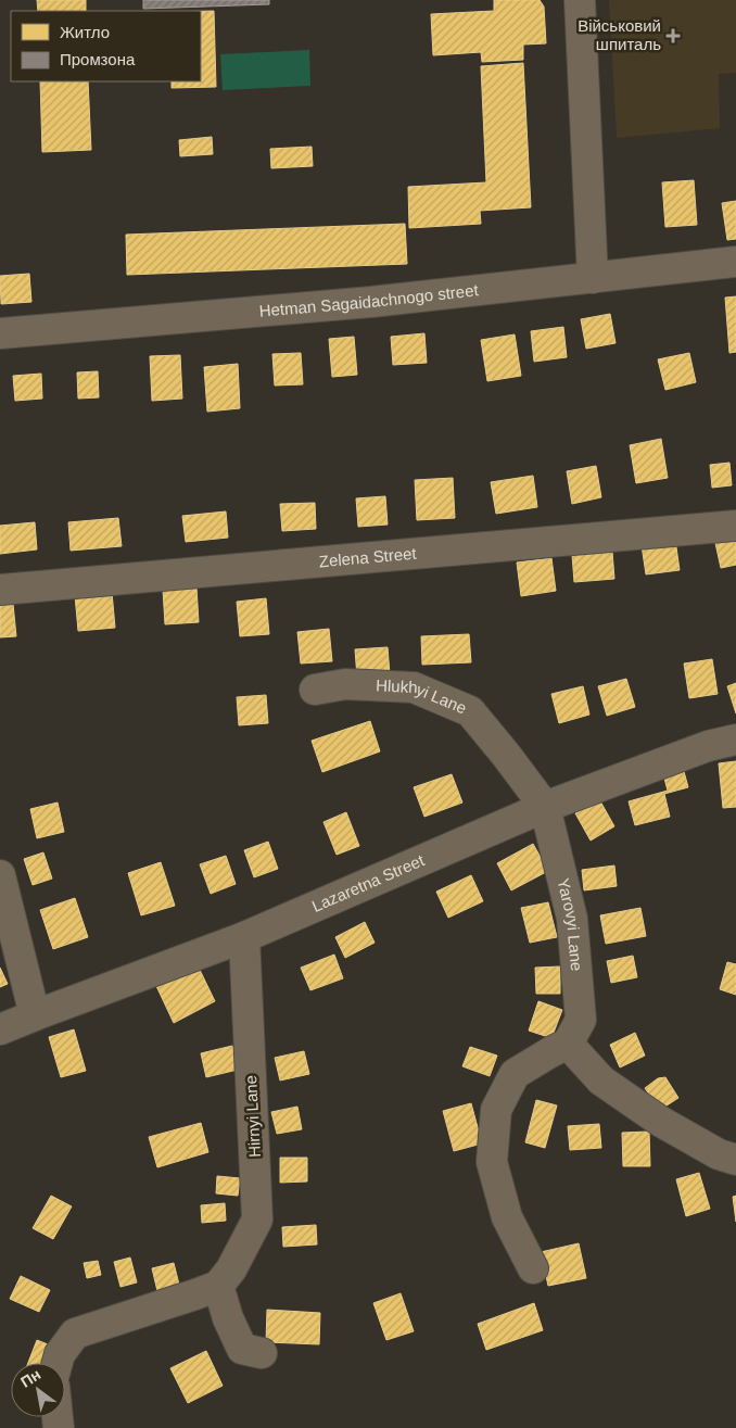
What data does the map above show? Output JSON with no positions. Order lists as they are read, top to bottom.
{
  "streets": {
    "street": [
      "Hetman Sagaidachnogo street",
      "Zelena Street",
      "Hlukhyi Lane",
      "Lazaretna Street",
      "Yarovyi Lane",
      "Hirnyi Lane"
    ]
  },
  "crossings": [
    ["Hlukhyi Lane", "Lazaretna Street"],
    ["Hlukhyi Lane", "Yarovyi Lane"],
    ["Lazaretna Street", "Yarovyi Lane"],
    ["Lazaretna Street", "Hirnyi Lane"]
  ],
  "places": {
    "health": ["Військовий шпиталь"]
  },
  "legend": ["Житло", "Промзона"],
  "north": "top left"
}
